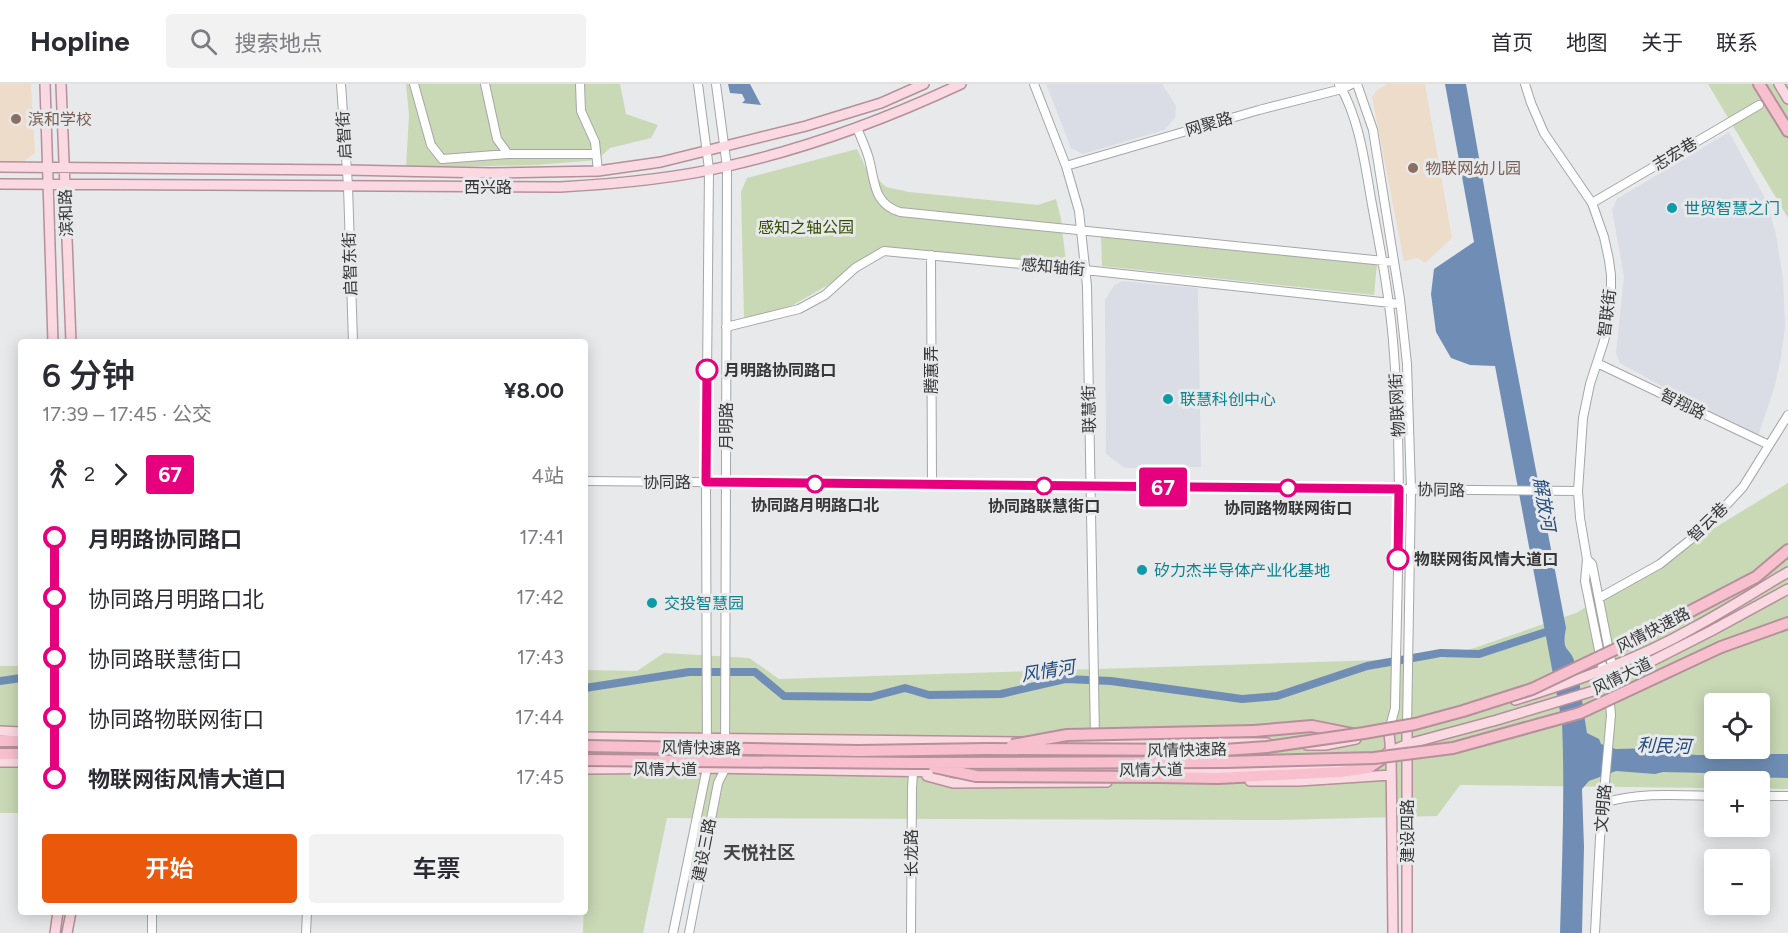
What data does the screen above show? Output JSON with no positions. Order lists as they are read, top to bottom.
{
  "streets": {
    "highway": ["风情快速路"],
    "main road": [
      "西兴路",
      "滨和路",
      "风情大道",
      "建设四路"
    ],
    "street": [
      "网聚路",
      "启智街",
      "志宏巷",
      "启智东街",
      "感知轴街",
      "智联街",
      "腾蕙弄",
      "智翔路",
      "物联网街",
      "联慧街",
      "月明路",
      "协同路",
      "智云巷",
      "文明路",
      "建设三路",
      "长龙路"
    ]
  },
  "crossings": [
    ["网聚路", "物联网街"],
    ["网聚路", "联慧街"],
    ["启智街", "西兴路"],
    ["启智街", "启智东街"],
    ["志宏巷", "智联街"],
    ["西兴路", "滨和路"],
    ["西兴路", "启智东街"],
    ["西兴路", "月明路"],
    ["感知轴街", "腾蕙弄"],
    ["感知轴街", "物联网街"],
    ["感知轴街", "联慧街"],
    ["感知轴街", "月明路"],
    ["智联街", "智翔路"],
    ["智联街", "协同路"],
    ["智联街", "智云巷"],
    ["智联街", "风情大道"],
    ["腾蕙弄", "协同路"],
    ["智翔路", "智云巷"],
    ["物联网街", "协同路"],
    ["物联网街", "风情大道"],
    ["物联网街", "建设四路"],
    ["联慧街", "协同路"],
    ["联慧街", "风情大道"],
    ["月明路", "协同路"],
    ["月明路", "风情大道"],
    ["月明路", "建设三路"],
    ["风情快速路", "风情大道"],
    ["风情快速路", "长龙路"],
    ["风情大道", "文明路"],
    ["风情大道", "建设四路"],
    ["风情大道", "建设三路"],
    ["风情大道", "长龙路"]
  ],
  "districts": ["天悦社区"],
  "water": ["解放河", "风情河", "利民河"],
  "parks": ["感知之轴公园"],
  "places": [
    "滨和学校",
    "物联网幼儿园",
    "世贸智慧之门",
    "月明路协同路口",
    "联慧科创中心",
    "协同路月明路口北",
    "协同路联慧街口",
    "协同路物联网街口",
    "物联网街风情大道口",
    "矽力杰半导体产业化基地",
    "交投智慧园"
  ],
  "lines": ["bus line 67"],
  "page": {
    "header": "Hopline",
    "search": "搜索地点",
    "nav": [
      "首页",
      "地图",
      "关于",
      "联系"
    ],
    "on_map": "67",
    "heading": ["6 分钟", "17:39 – 17:45 · 公交", "¥8.00"],
    "legs": ["2", "67", "4站"],
    "list": [
      {
        "name": "月明路协同路口",
        "value": "17:41"
      },
      {
        "name": "协同路月明路口北",
        "value": "17:42"
      },
      {
        "name": "协同路联慧街口",
        "value": "17:43"
      },
      {
        "name": "协同路物联网街口",
        "value": "17:44"
      },
      {
        "name": "物联网街风情大道口",
        "value": "17:45"
      }
    ],
    "map_buttons": ["+", "−"],
    "buttons": ["开始", "车票"]
  }
}
